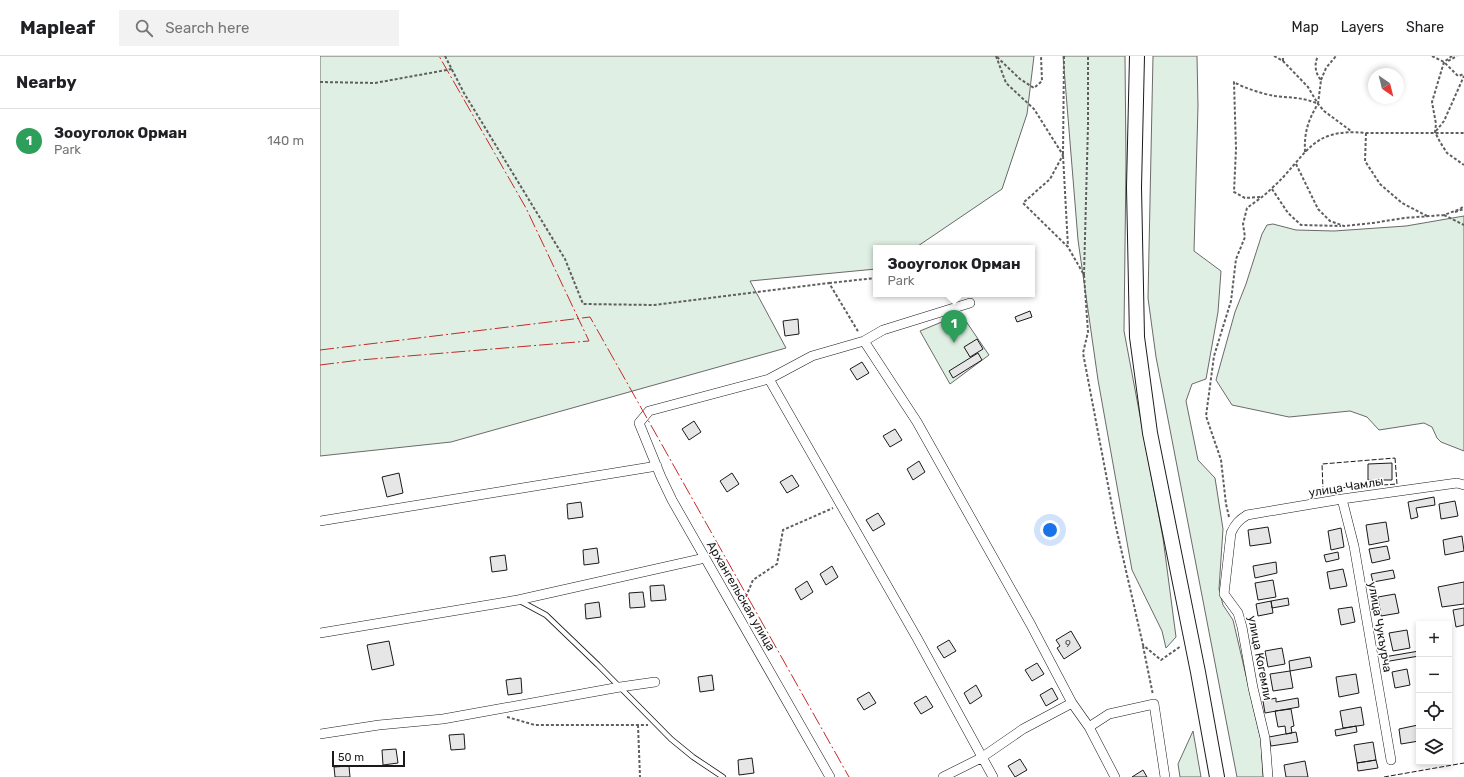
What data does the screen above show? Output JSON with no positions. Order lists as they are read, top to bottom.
{
  "streets": {
    "street": [
      "улица Чамлы",
      "Архангельская улица",
      "улица Чукъурча",
      "улица Когемли"
    ]
  },
  "crossings": [
    ["улица Чамлы", "улица Чукъурча"],
    ["улица Чамлы", "улица Когемли"]
  ],
  "house_numbers": ["9"],
  "scale_bar": "50 m",
  "north": "bottom right",
  "page": {
    "header": "Mapleaf",
    "search": "Search here",
    "nav": ["Map", "Layers", "Share"],
    "heading": "Nearby",
    "list": [
      {
        "mark": "1",
        "name": "Зооуголок Орман",
        "note": "Park",
        "value": "140 m"
      }
    ],
    "popup": ["Зооуголок Орман", "Park"],
    "pins": "1",
    "map_buttons": ["+", "−"],
    "scale": "50 m"
  }
}
